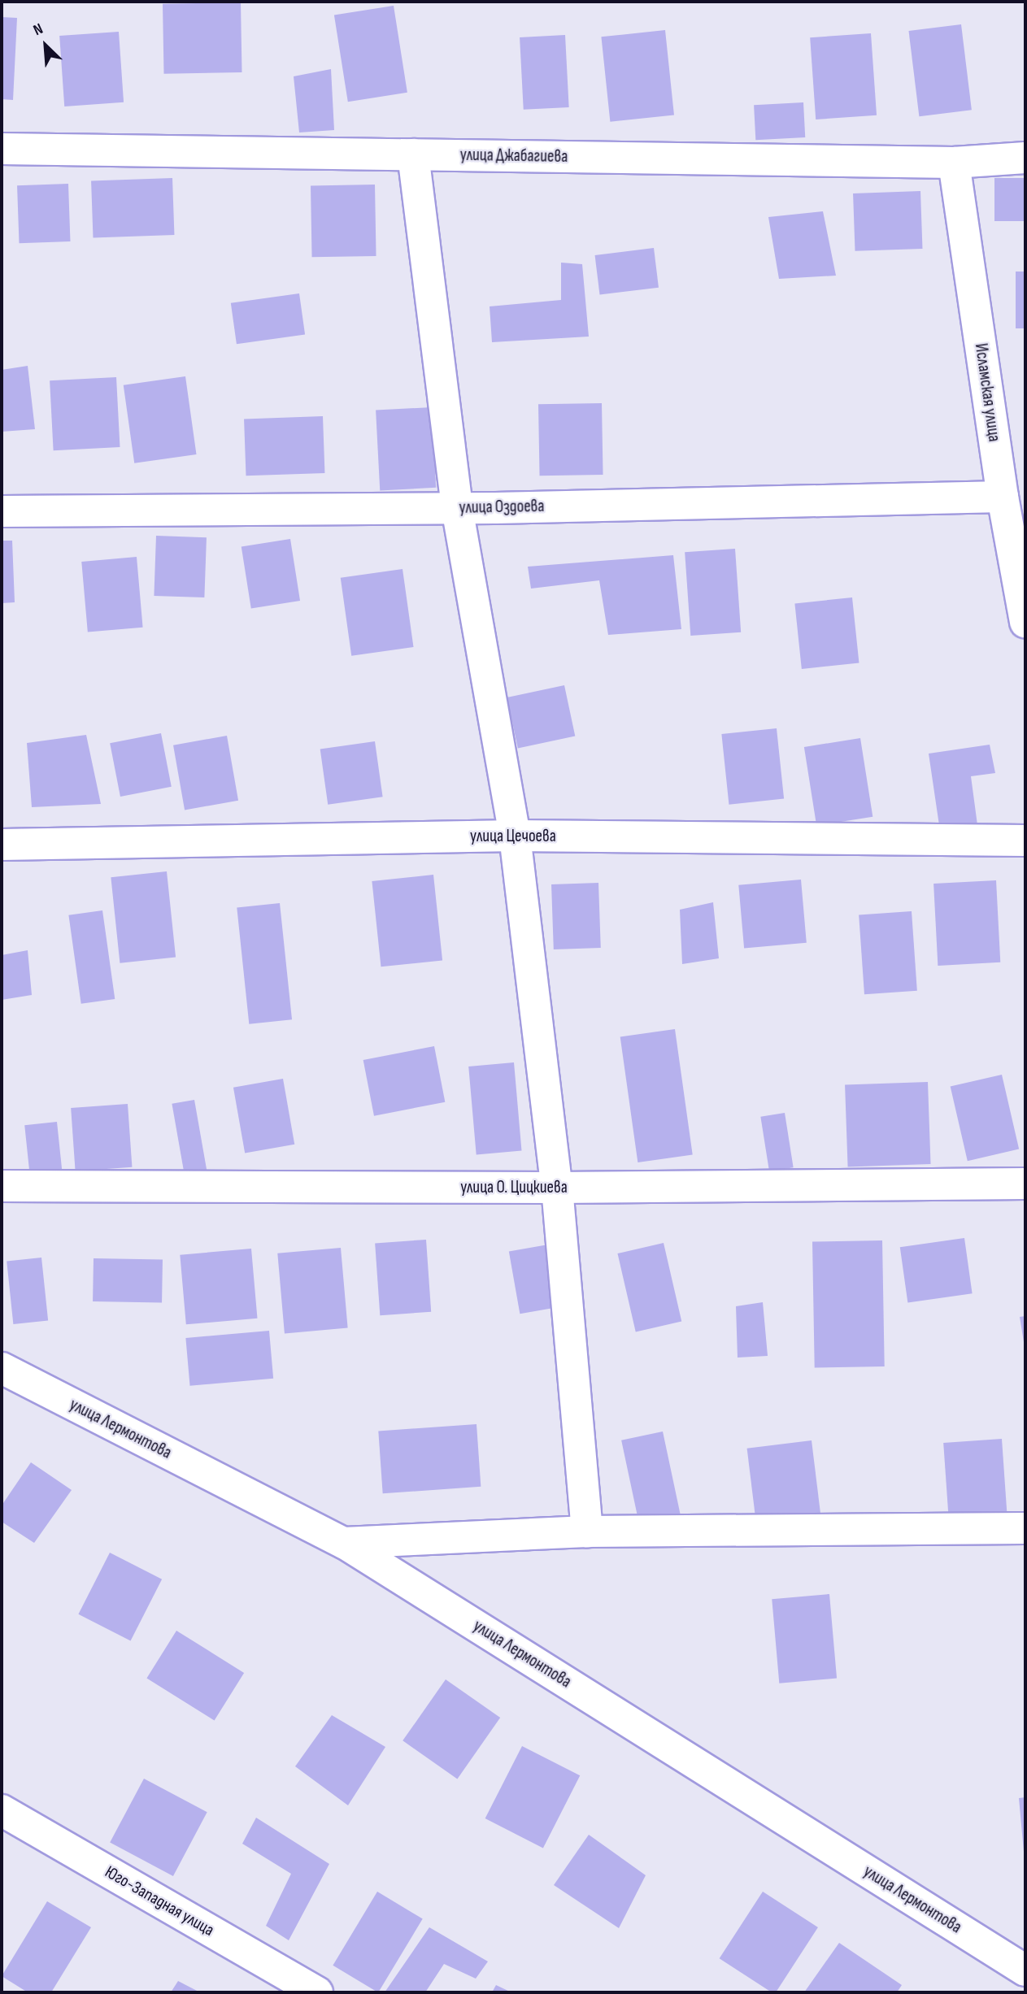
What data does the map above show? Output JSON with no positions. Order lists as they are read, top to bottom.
{
  "streets": {
    "street": [
      "улица Джабагиева",
      "Исламская улица",
      "улица Оздоева",
      "улица Цечоева",
      "улица О. Цицкиева",
      "улица Лермонтова",
      "Юго-Западная улица"
    ]
  },
  "crossings": [
    ["улица Джабагиева", "Исламская улица"],
    ["Исламская улица", "улица Оздоева"]
  ],
  "north": "top left"
}
